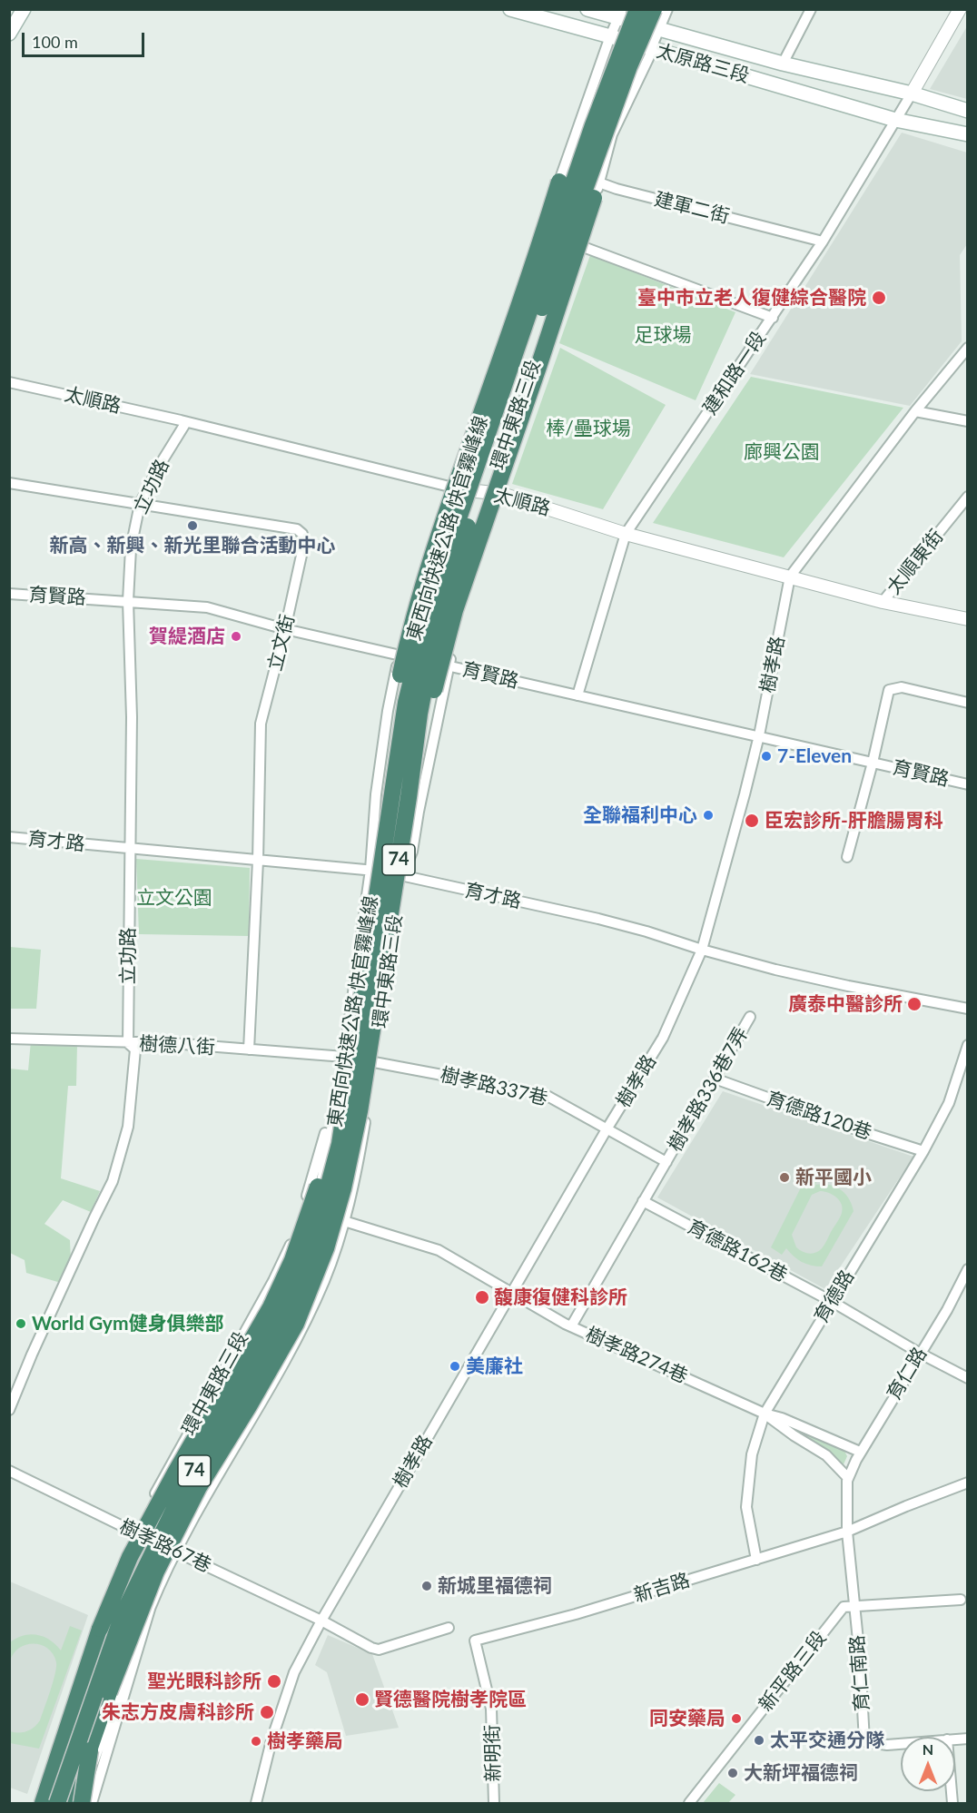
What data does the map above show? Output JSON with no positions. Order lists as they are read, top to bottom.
{
  "streets": {
    "highway": ["東西向快速公路 快官霧峰線", "74"],
    "main road": ["太原路三段"],
    "street": [
      "建軍二街",
      "建和路一段",
      "太順路",
      "環中東路三段",
      "立功路",
      "太順東街",
      "育賢路",
      "立文街",
      "樹孝路",
      "育才路",
      "樹德八街",
      "樹孝路337巷",
      "樹孝路336巷7弄",
      "育德路120巷",
      "育德路162巷",
      "育德路",
      "樹孝路274巷",
      "育仁路",
      "樹孝路67巷",
      "新吉路",
      "新平路三段",
      "育仁南路",
      "新明街"
    ]
  },
  "crossings": [
    ["太原路三段", "建和路一段"],
    ["太原路三段", "環中東路三段"],
    ["建軍二街", "建和路一段"],
    ["建軍二街", "環中東路三段"],
    ["建和路一段", "太順路"],
    ["建和路一段", "育賢路"],
    ["太順路", "環中東路三段"],
    ["太順路", "立功路"],
    ["太順路", "太順東街"],
    ["太順路", "樹孝路"],
    ["環中東路三段", "育賢路"],
    ["環中東路三段", "育才路"],
    ["環中東路三段", "74"],
    ["環中東路三段", "樹德八街"],
    ["環中東路三段", "樹孝路337巷"],
    ["環中東路三段", "樹孝路274巷"],
    ["環中東路三段", "樹孝路67巷"],
    ["立功路", "育賢路"],
    ["立功路", "立文街"],
    ["立功路", "育才路"],
    ["立功路", "樹德八街"],
    ["東西向快速公路 快官霧峰線", "74"],
    ["育賢路", "立文街"],
    ["育賢路", "樹孝路"],
    ["立文街", "育才路"],
    ["立文街", "樹德八街"],
    ["樹孝路", "育才路"],
    ["樹孝路", "樹孝路337巷"],
    ["樹孝路", "樹孝路274巷"],
    ["樹孝路", "樹孝路67巷"],
    ["樹孝路337巷", "樹孝路336巷7弄"],
    ["樹孝路336巷7弄", "育德路120巷"],
    ["樹孝路336巷7弄", "育德路162巷"],
    ["樹孝路336巷7弄", "樹孝路274巷"],
    ["育德路120巷", "育德路"],
    ["育德路162巷", "育德路"],
    ["育德路162巷", "育仁路"],
    ["育德路", "樹孝路274巷"],
    ["育德路", "新吉路"],
    ["新吉路", "新明街"],
    ["新平路三段", "育仁南路"]
  ],
  "parks": [
    "足球場",
    "棒/壘球場",
    "廊興公園",
    "立文公園"
  ],
  "places": [
    "臺中市立老人復健綜合醫院",
    "新高、新興、新光里聯合活動中心",
    "賀緹酒店",
    "7-Eleven",
    "全聯福利中心",
    "臣宏診所-肝膽腸胃科",
    "廣泰中醫診所",
    "新平國小",
    "馥康復健科診所",
    "World Gym健身俱樂部",
    "美廉社",
    "新城里福德祠",
    "聖光眼科診所",
    "賢德醫院樹孝院區",
    "朱志方皮膚科診所",
    "同安藥局",
    "太平交通分隊",
    "樹孝藥局",
    "大新坪福德祠"
  ],
  "scale_bar": "100 m",
  "north": "top"
}
